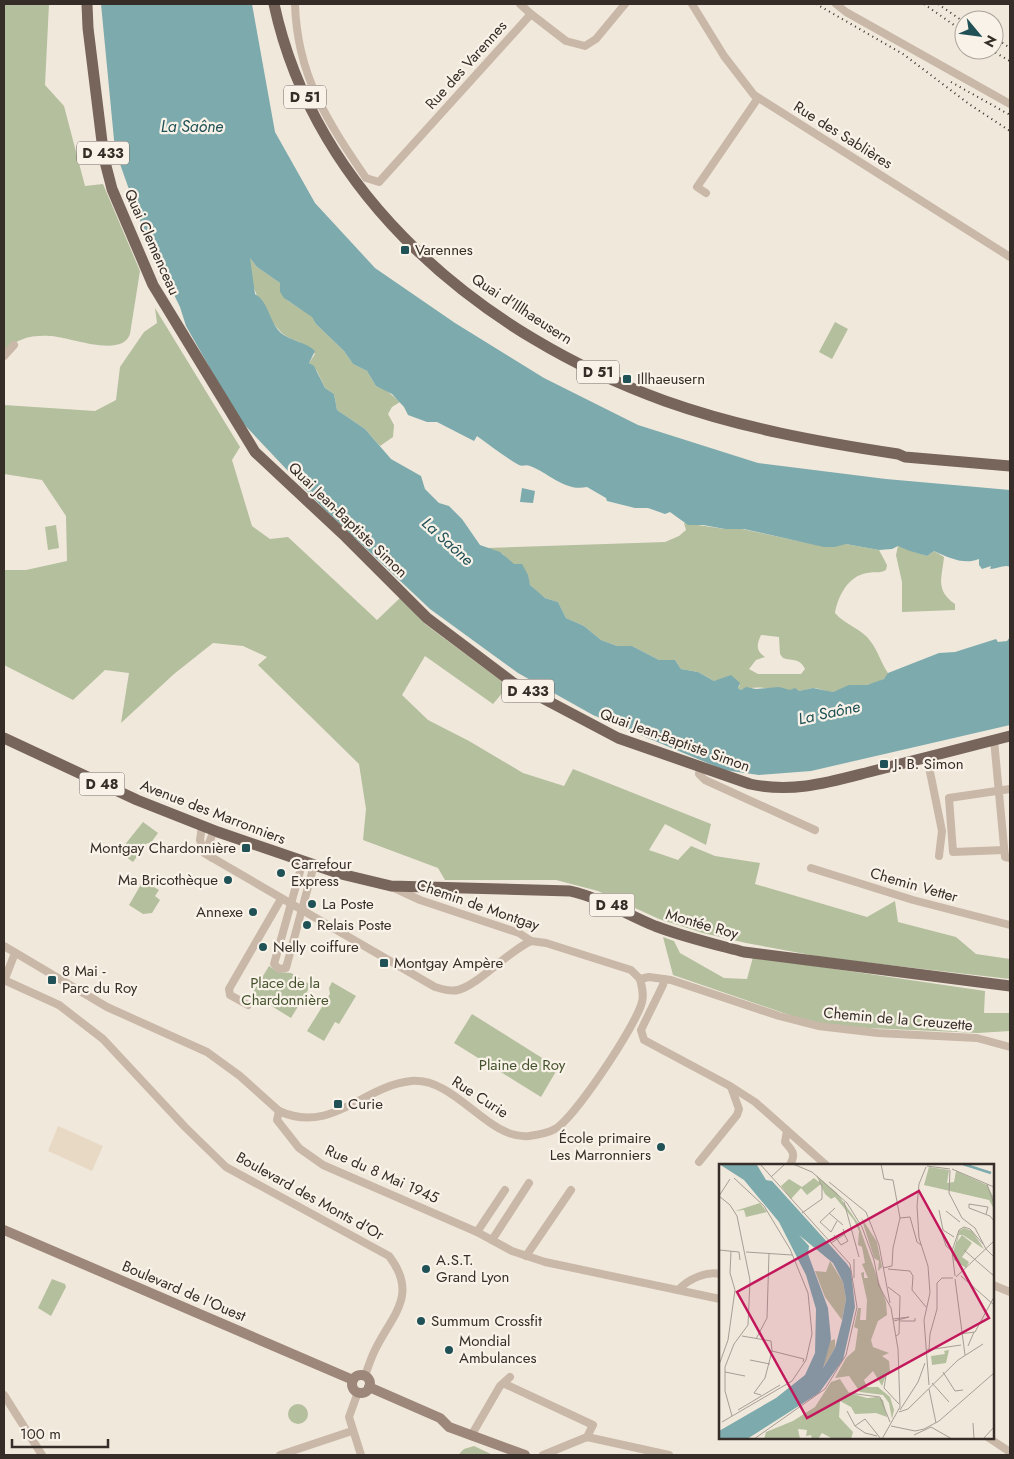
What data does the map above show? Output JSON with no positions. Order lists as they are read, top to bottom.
{
  "streets": {
    "main road": [
      "D 51",
      "D 433",
      "Quai Clemenceau",
      "Quai d'Illhaeusern",
      "Quai Jean-Baptiste Simon",
      "D 48",
      "Avenue des Marronniers",
      "Montée Roy"
    ],
    "street": [
      "Rue des Varennes",
      "Rue des Sablières",
      "Chemin Vetter",
      "Chemin de Montgay",
      "Chemin de la Creuzette",
      "Rue Curie",
      "Rue du 8 Mai 1945",
      "Boulevard des Monts d'Or",
      "Boulevard de l'Ouest"
    ]
  },
  "crossings": [
    ["Quai Clemenceau", "Quai Jean-Baptiste Simon"],
    ["Avenue des Marronniers", "Chemin de Montgay"],
    ["Avenue des Marronniers", "Montée Roy"],
    ["Chemin de Montgay", "Montée Roy"],
    ["Chemin de Montgay", "Chemin de la Creuzette"],
    ["Chemin de Montgay", "Rue Curie"],
    ["Chemin de la Creuzette", "Rue Curie"],
    ["Rue Curie", "Rue du 8 Mai 1945"],
    ["Boulevard des Monts d'Or", "Boulevard de l'Ouest"]
  ],
  "water": ["La Saône"],
  "parks": ["Place de la Chardonnière", "Plaine de Roy"],
  "places": {
    "transit": [
      "Varennes",
      "Illhaeusern",
      "J. B. Simon",
      "Montgay Chardonnière",
      "Montgay Ampère",
      "8 Mai - Parc du Roy",
      "Curie"
    ],
    "other": [
      "Carrefour Express",
      "Ma Bricothèque",
      "La Poste",
      "Annexe",
      "Relais Poste",
      "Nelly coiffure",
      "École primaire Les Marronniers",
      "A.S.T. Grand Lyon",
      "Summum Crossfit",
      "Mondial Ambulances"
    ]
  },
  "scale_bar": "100 m",
  "north": "bottom right"
}
